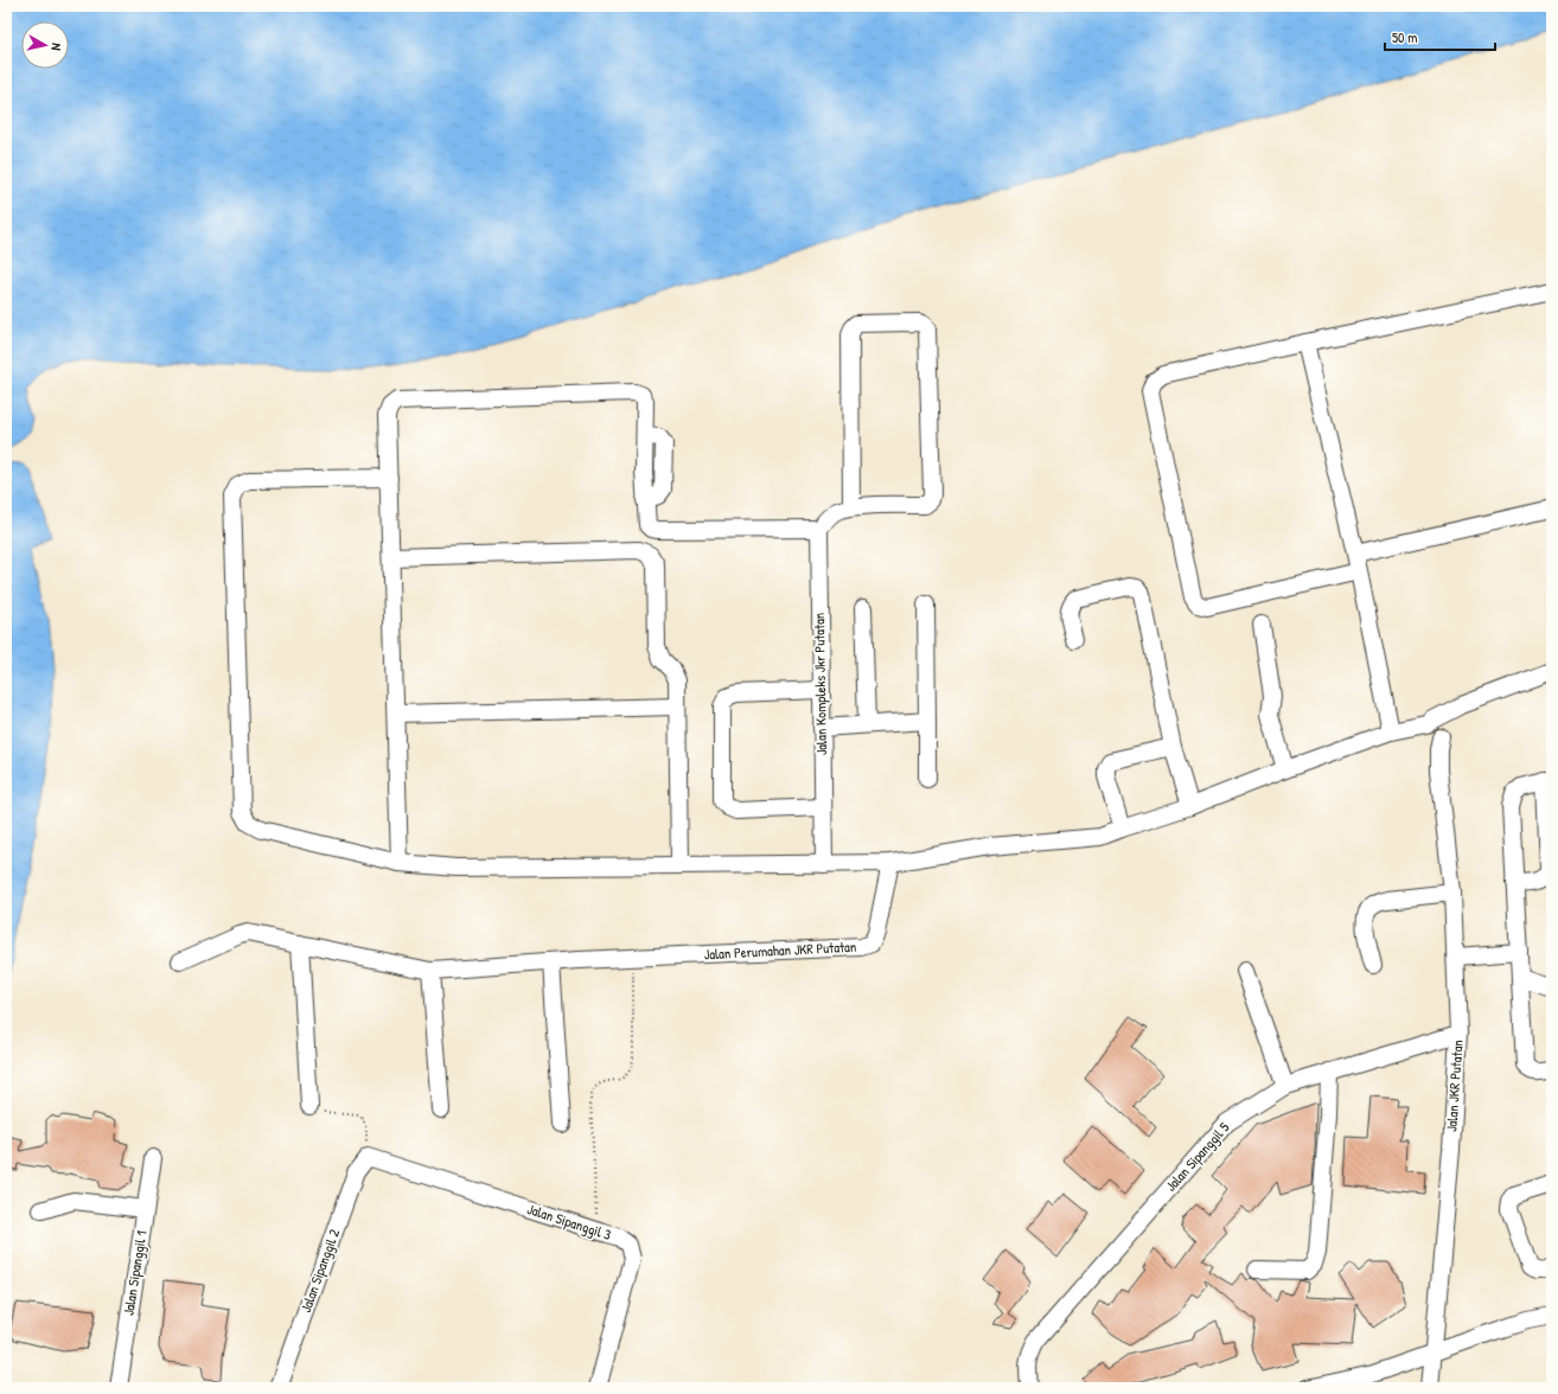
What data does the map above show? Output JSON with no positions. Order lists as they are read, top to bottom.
{
  "streets": {
    "street": [
      "Jalan Kompleks Jkr Putatan",
      "Jalan Perumahan JKR Putatan",
      "Jalan JKR Putatan",
      "Jalan Sipanggil 5",
      "Jalan Sipanggil 3",
      "Jalan Sipanggil 2",
      "Jalan Sipanggil 1"
    ]
  },
  "crossings": [
    ["Jalan JKR Putatan", "Jalan Sipanggil 5"],
    ["Jalan Sipanggil 3", "Jalan Sipanggil 2"]
  ],
  "scale_bar": "50 m",
  "north": "right"
}
